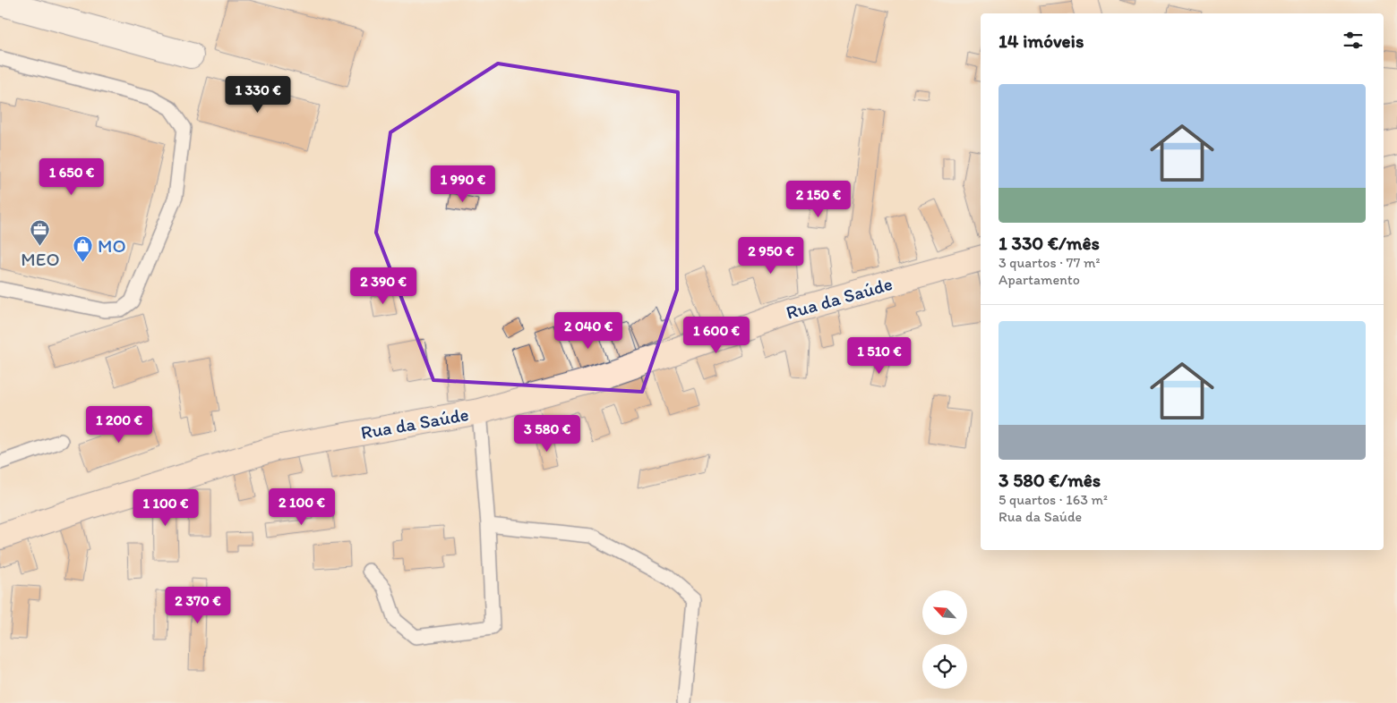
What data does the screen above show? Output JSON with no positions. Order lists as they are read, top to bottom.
{
  "streets": {
    "street": ["Rua da Saúde"]
  },
  "places": {
    "office": ["MEO"],
    "shop": ["MO"]
  },
  "north": "top left",
  "page": {
    "heading": "14 imóveis",
    "list": [
      {
        "name": "1 330 €/mês",
        "note": "3 quartos · 77 m² · Apartamento"
      },
      {
        "name": "3 580 €/mês",
        "note": "5 quartos · 163 m² · Rua da Saúde"
      }
    ],
    "price": [
      "1 330 €",
      "1 650 €",
      "1 990 €",
      "2 150 €",
      "2 950 €",
      "2 390 €",
      "2 040 €",
      "1 600 €",
      "1 510 €",
      "1 200 €",
      "3 580 €",
      "2 100 €",
      "1 100 €",
      "2 370 €"
    ]
  }
}
